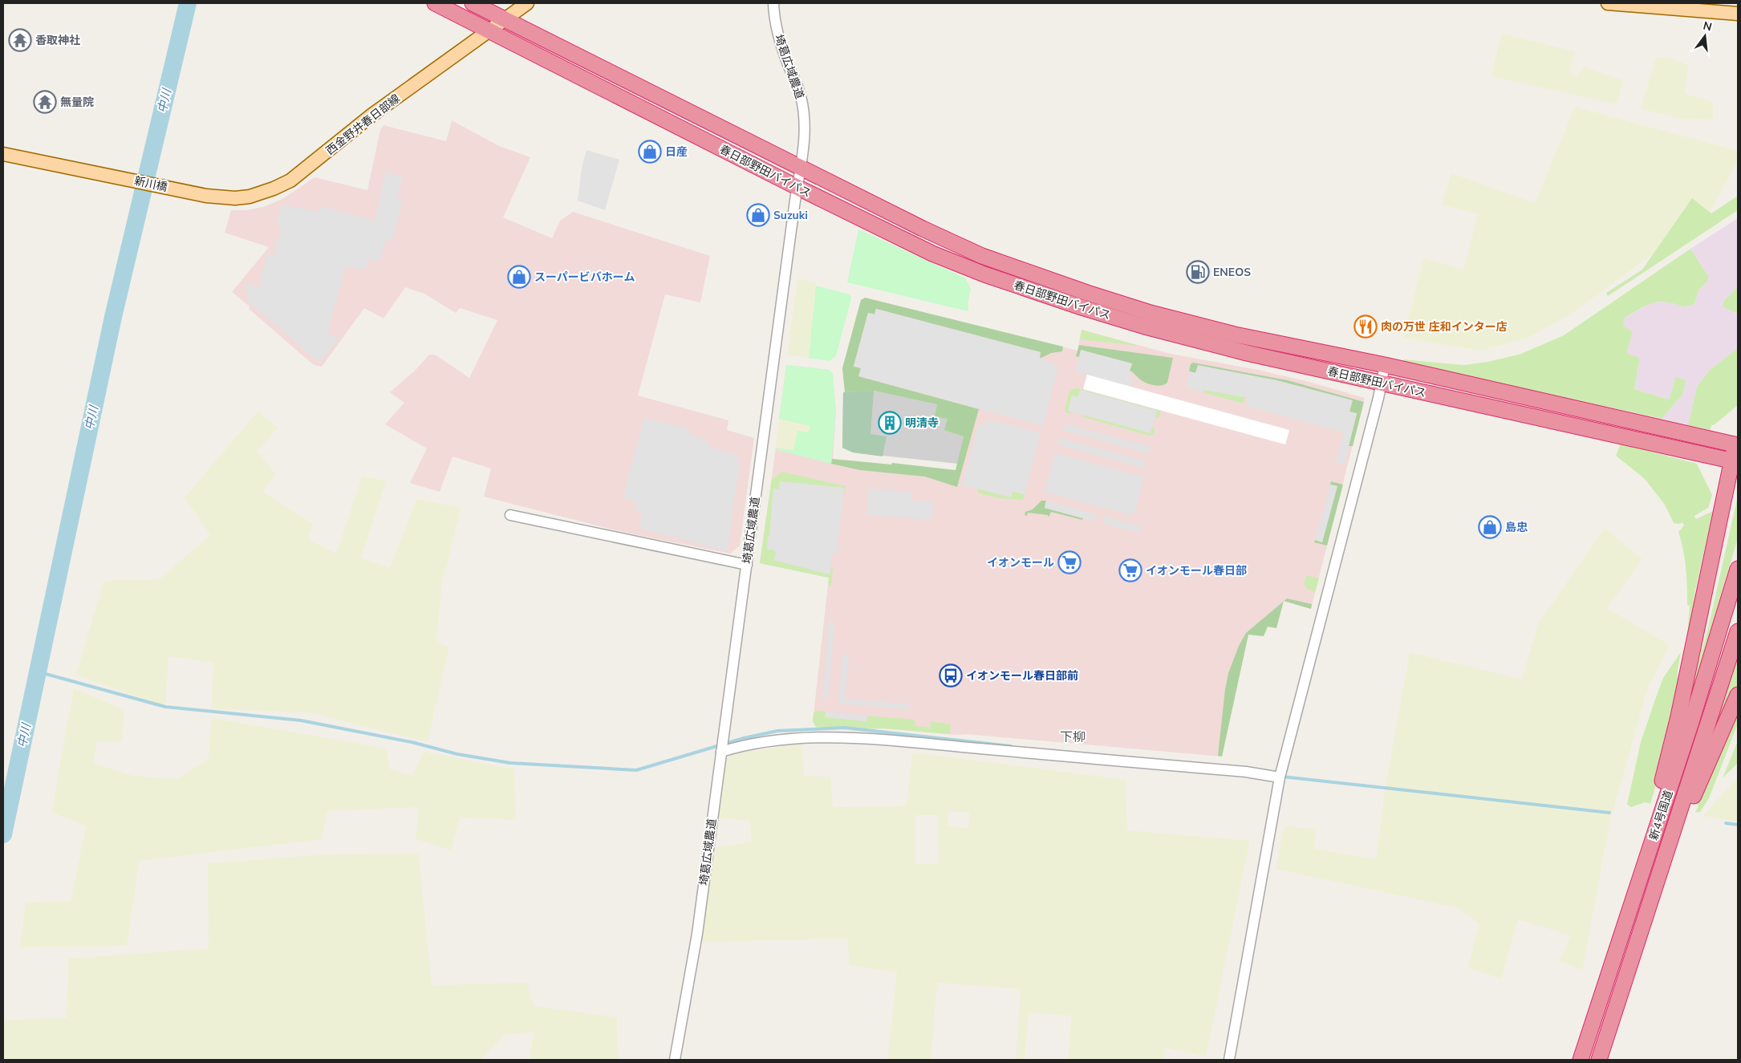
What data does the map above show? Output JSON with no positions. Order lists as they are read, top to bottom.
{
  "streets": {
    "highway": ["春日部野田バイパス", "新4号国道"],
    "main road": ["西金野井春日部線", "新川橋"],
    "street": ["埼葛広域農道"]
  },
  "crossings": [
    ["埼葛広域農道", "春日部野田バイパス"],
    ["西金野井春日部線", "春日部野田バイパス"],
    ["西金野井春日部線", "新川橋"]
  ],
  "districts": ["下柳"],
  "water": ["中川"],
  "places": {
    "temple": ["香取神社", "無量院"],
    "shop": [
      "日産",
      "Suzuki",
      "スーパービバホーム",
      "島忠"
    ],
    "fuel station": ["ENEOS"],
    "restaurant": ["肉の万世 庄和インター店"],
    "building": ["明清寺"],
    "supermarket": ["イオンモール", "イオンモール春日部"],
    "bus stop": ["イオンモール春日部前"]
  },
  "north": "top"
}
